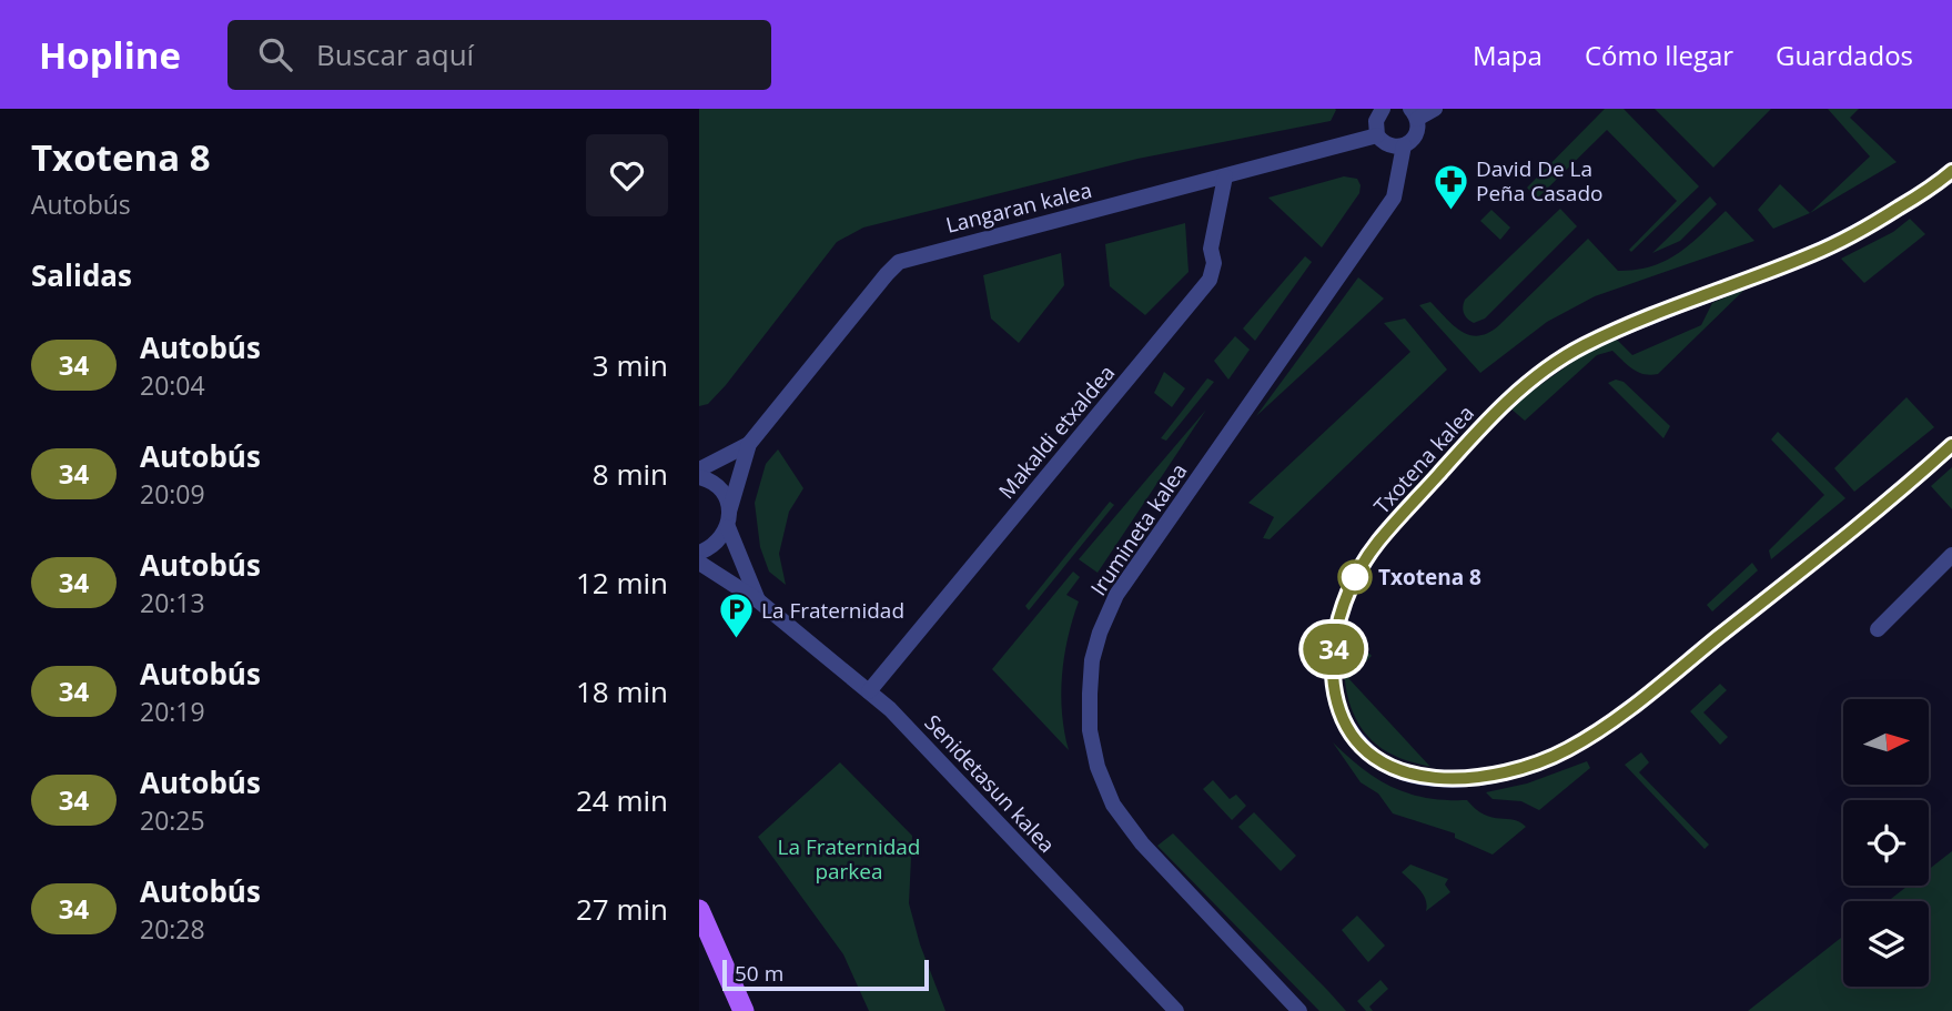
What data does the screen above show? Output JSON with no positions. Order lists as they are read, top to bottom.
{
  "streets": {
    "street": [
      "Langaran kalea",
      "Makaldi etxaldea",
      "Txotena kalea",
      "Irumineta kalea",
      "Senidetasun kalea"
    ]
  },
  "crossings": [
    ["Langaran kalea", "Makaldi etxaldea"],
    ["Langaran kalea", "Senidetasun kalea"],
    ["Makaldi etxaldea", "Senidetasun kalea"]
  ],
  "parks": ["La Fraternidad parkea"],
  "places": {
    "pharmacy": ["David De La Peña Casado"],
    "other": ["Txotena 8"],
    "parking": ["La Fraternidad"]
  },
  "lines": ["bus line 34"],
  "scale_bar": "50 m",
  "north": "right",
  "page": {
    "header": "Hopline",
    "search": "Buscar aquí",
    "nav": ["Mapa", "Cómo llegar", "Guardados"],
    "heading": [
      ["Txotena 8", "Autobús"],
      "Salidas"
    ],
    "on_map": "34",
    "list": [
      {
        "mark": "34",
        "name": "Autobús",
        "note": "20:04",
        "value": "3 min"
      },
      {
        "mark": "34",
        "name": "Autobús",
        "note": "20:09",
        "value": "8 min"
      },
      {
        "mark": "34",
        "name": "Autobús",
        "note": "20:13",
        "value": "12 min"
      },
      {
        "mark": "34",
        "name": "Autobús",
        "note": "20:19",
        "value": "18 min"
      },
      {
        "mark": "34",
        "name": "Autobús",
        "note": "20:25",
        "value": "24 min"
      },
      {
        "mark": "34",
        "name": "Autobús",
        "note": "20:28",
        "value": "27 min"
      }
    ],
    "scale": "50 m"
  }
}
